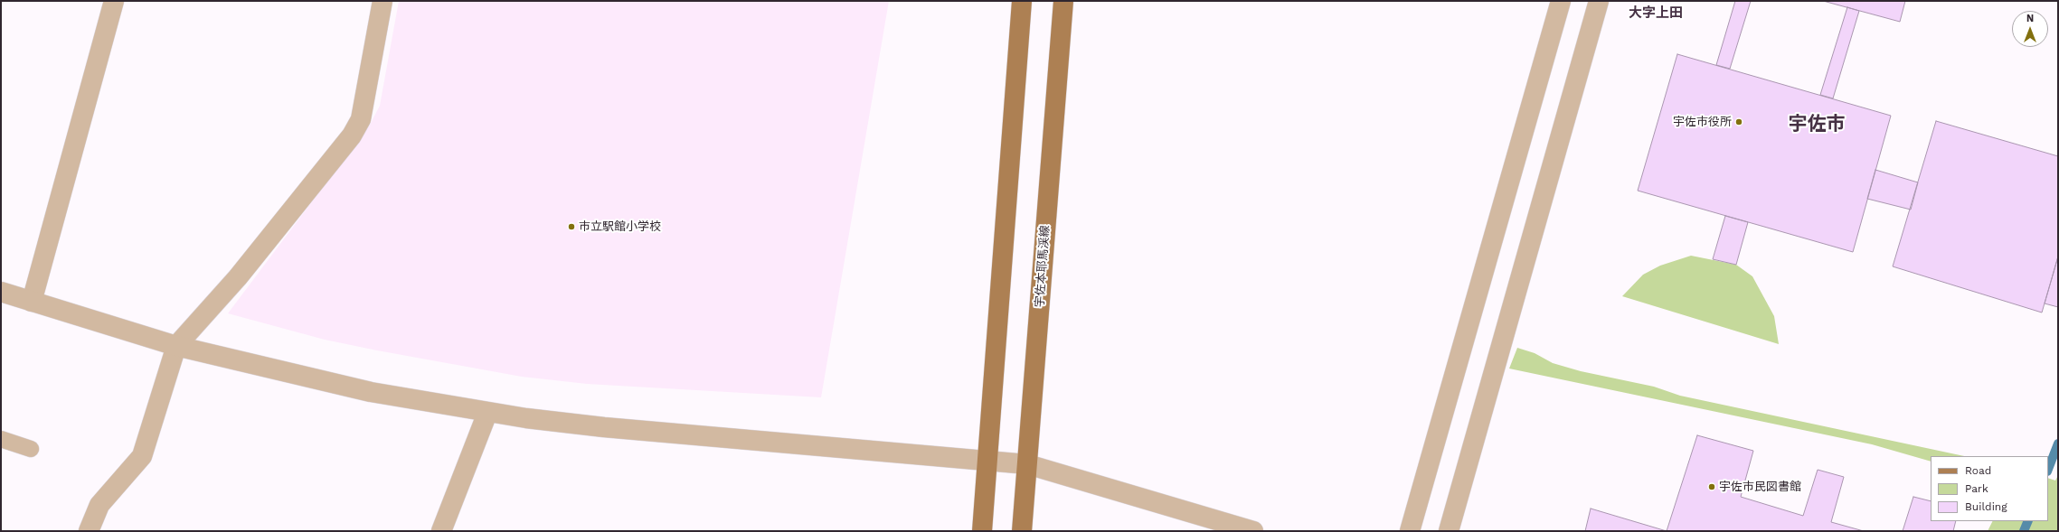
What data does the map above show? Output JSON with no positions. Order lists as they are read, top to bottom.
{
  "streets": {
    "main road": ["宇佐本耶馬渓線"]
  },
  "districts": ["大字上田", "宇佐市"],
  "places": ["宇佐市役所", "市立駅館小学校", "宇佐市民図書館"],
  "legend": ["Road", "Park", "Building"],
  "north": "top"
}
